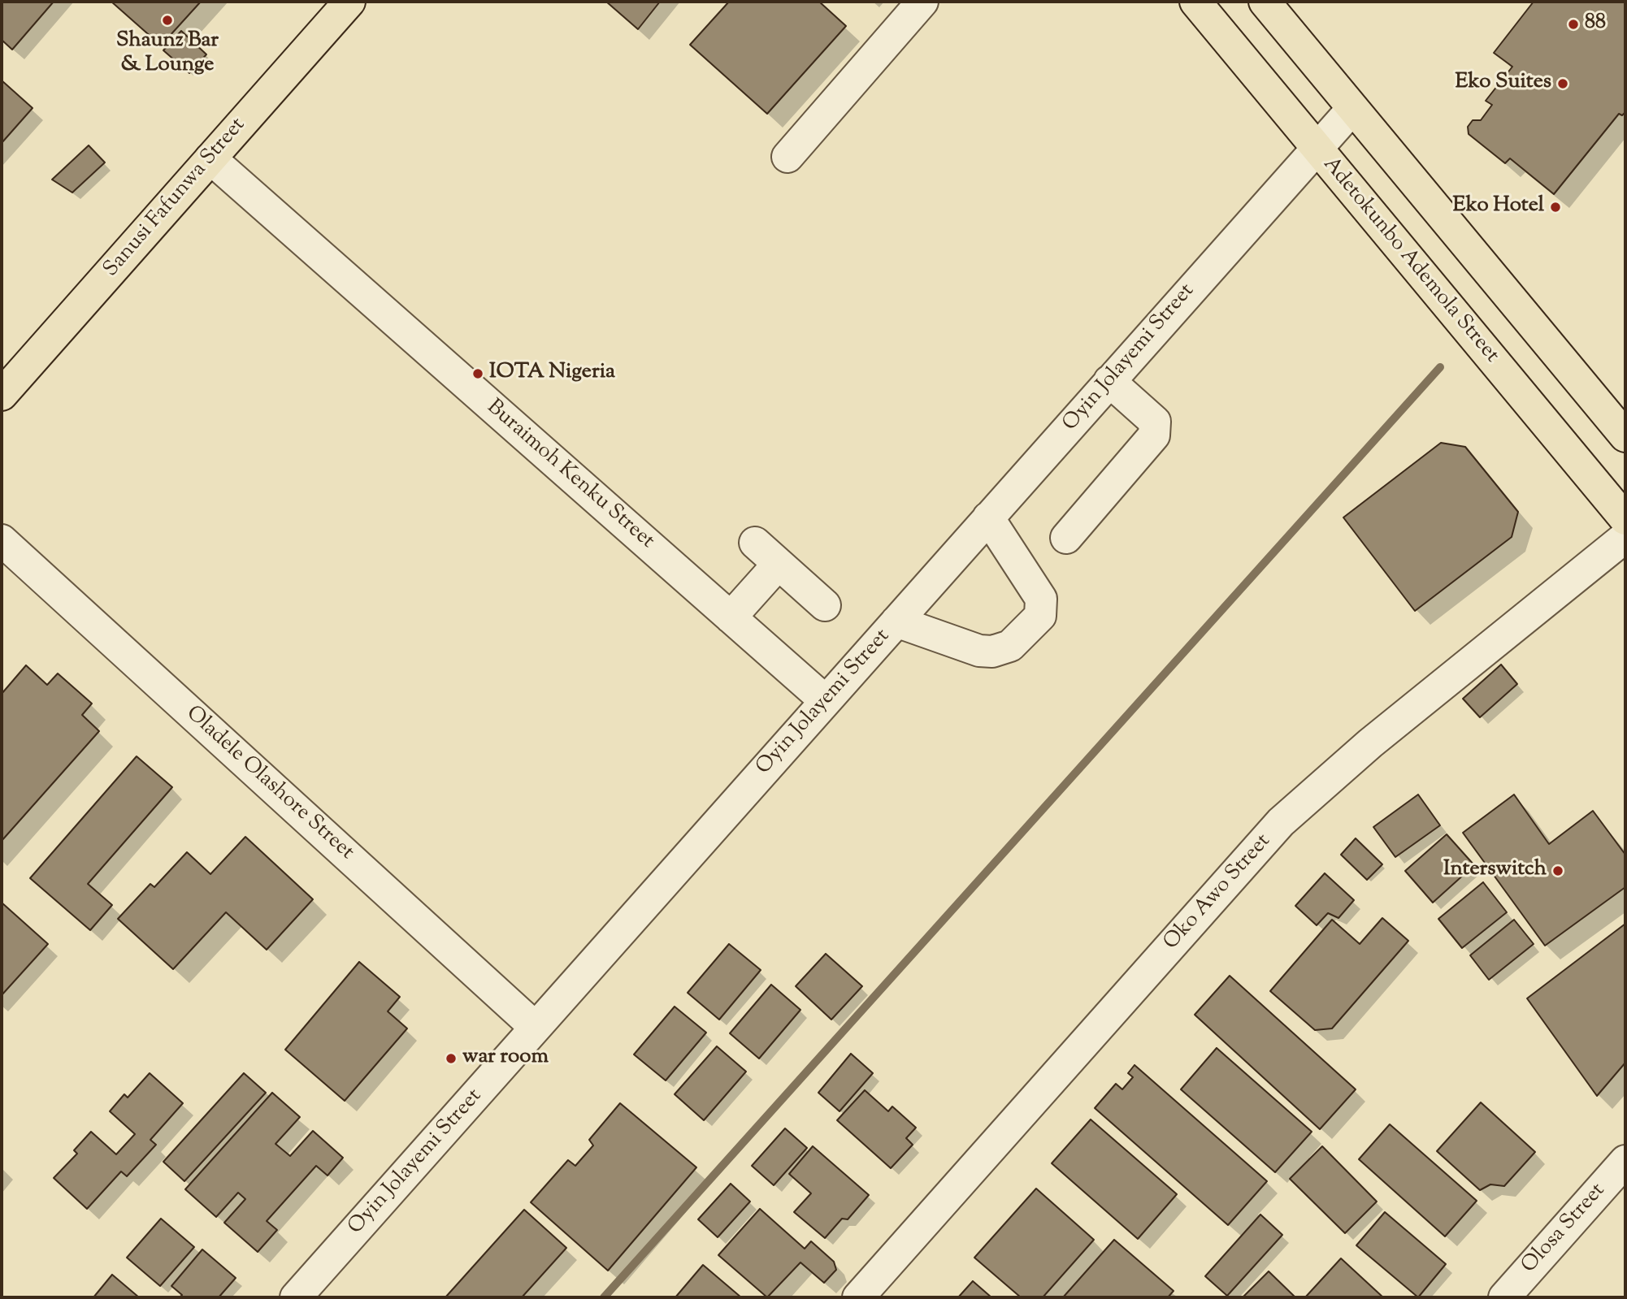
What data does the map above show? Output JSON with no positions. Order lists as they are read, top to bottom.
{
  "streets": {
    "main road": ["Sanusi Fafunwa Street", "Adetokunbo Ademola Street"],
    "street": [
      "Oyin Jolayemi Street",
      "Buraimoh Kenku Street",
      "Oladele Olashore Street",
      "Oko Awo Street",
      "Olosa Street"
    ]
  },
  "crossings": [
    ["Sanusi Fafunwa Street", "Buraimoh Kenku Street"],
    ["Adetokunbo Ademola Street", "Oyin Jolayemi Street"],
    ["Oyin Jolayemi Street", "Buraimoh Kenku Street"],
    ["Oyin Jolayemi Street", "Oladele Olashore Street"]
  ],
  "places": [
    "Shaunz Bar & Lounge",
    "88",
    "Eko Suites",
    "Eko Hotel",
    "IOTA Nigeria",
    "Interswitch",
    "war room"
  ]
}
